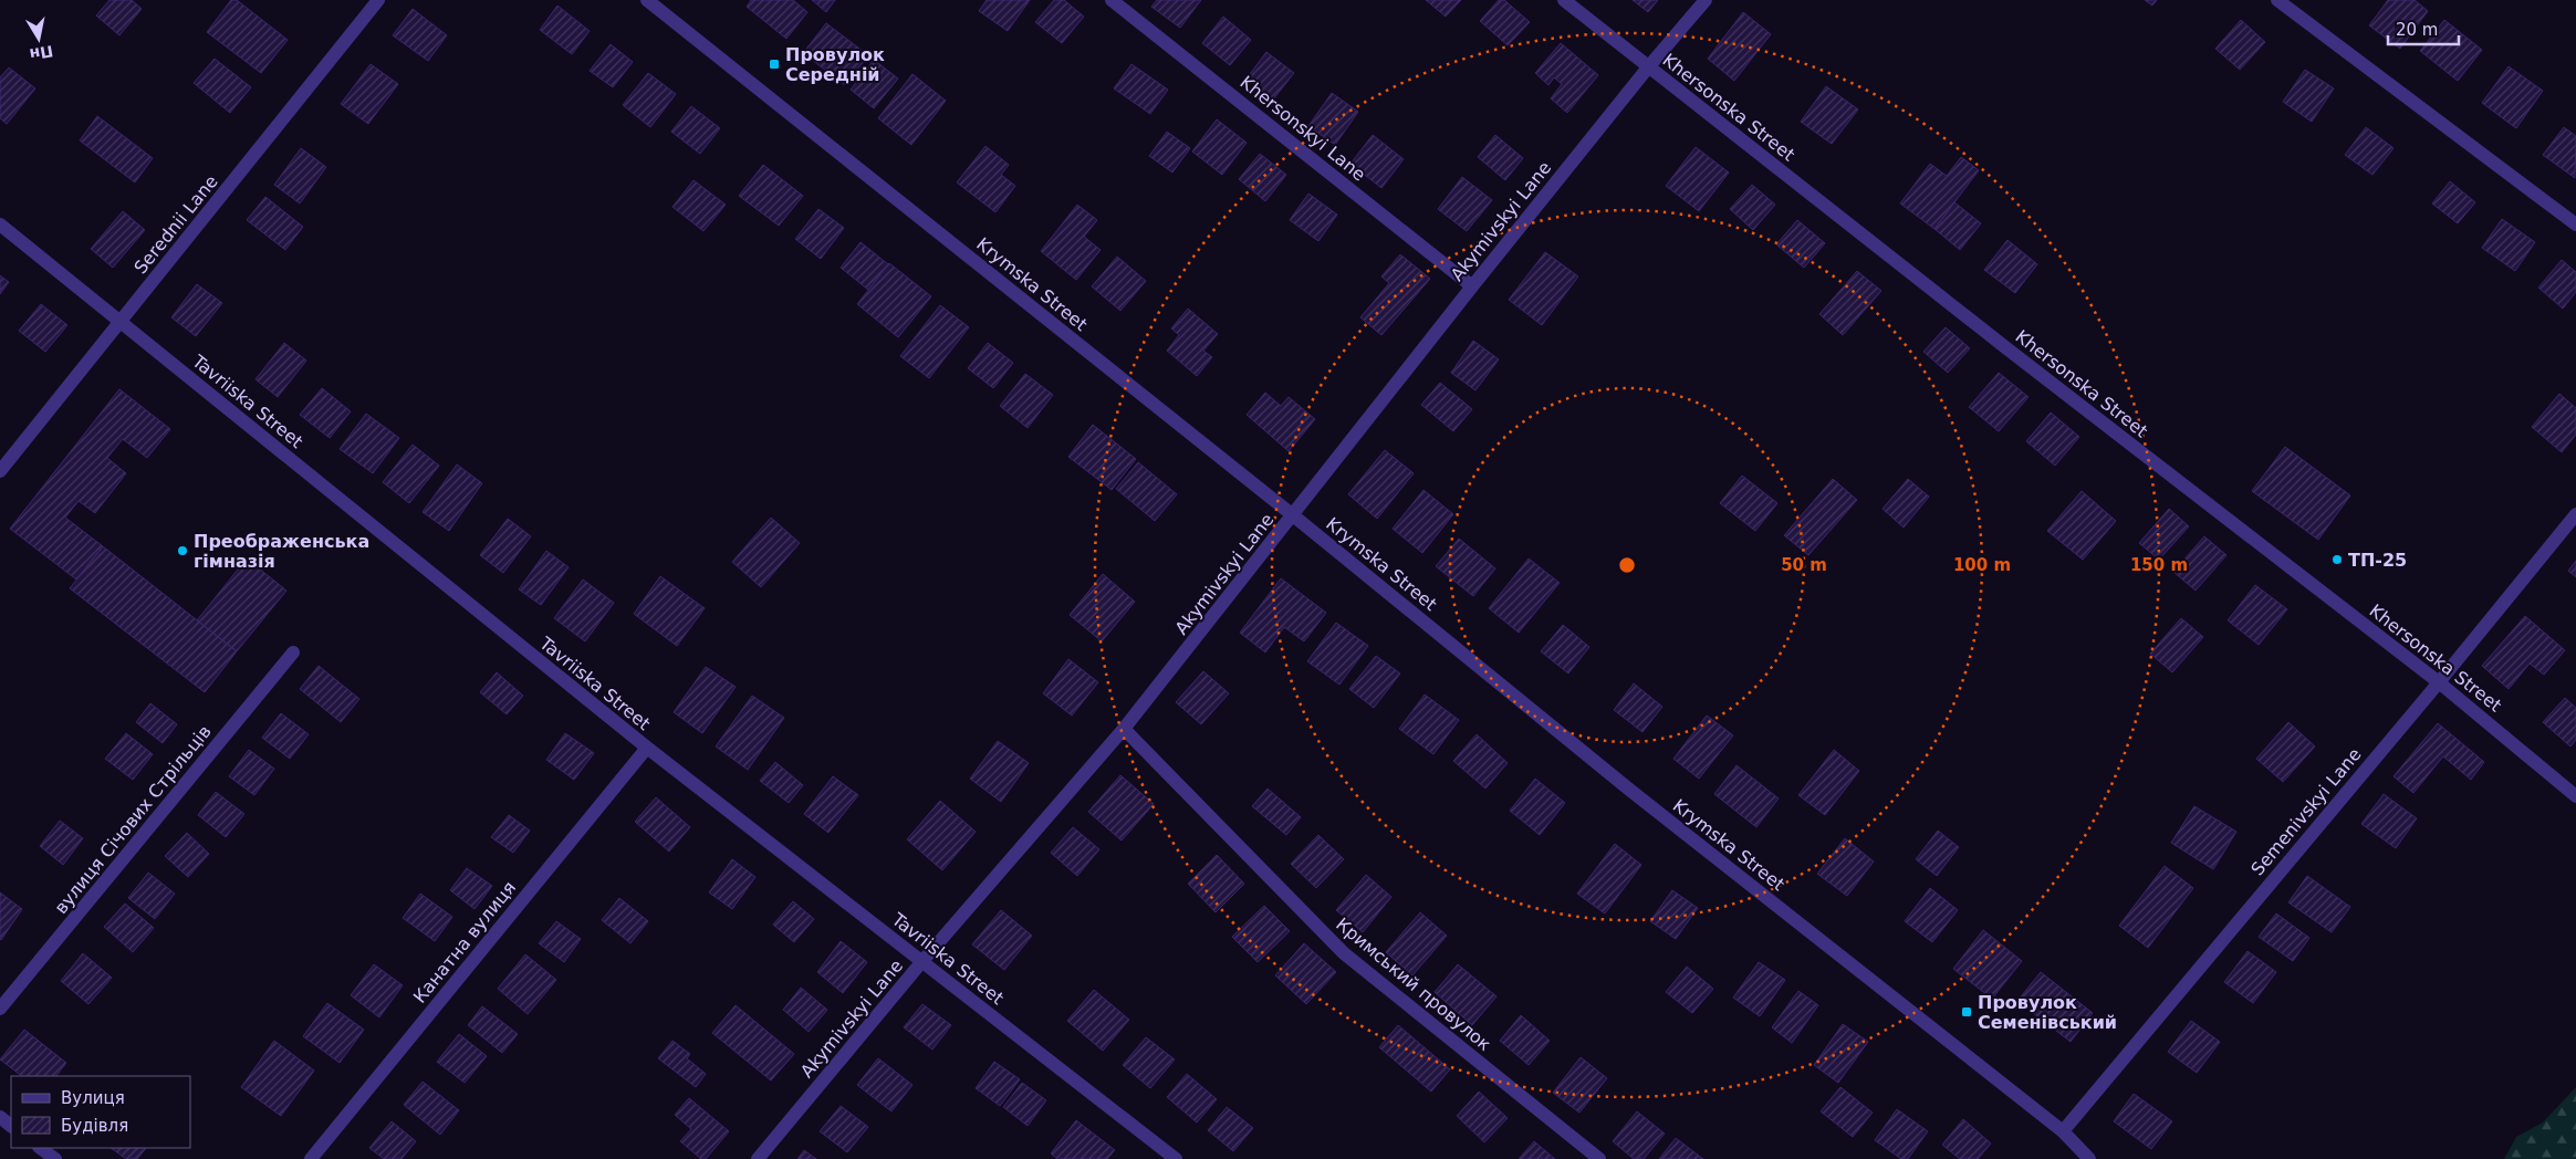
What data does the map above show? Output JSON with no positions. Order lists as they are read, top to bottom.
{
  "streets": {
    "street": [
      "Khersonska Street",
      "Khersonskyi Lane",
      "Akymivskyi Lane",
      "Serednii Lane",
      "Krymska Street",
      "Tavriiska Street",
      "Semenivskyi Lane",
      "вулиця Січових Стрільців",
      "Канатна вулиця",
      "Кримський провулок"
    ]
  },
  "crossings": [
    ["Khersonska Street", "Akymivskyi Lane"],
    ["Khersonska Street", "Semenivskyi Lane"],
    ["Khersonskyi Lane", "Akymivskyi Lane"],
    ["Akymivskyi Lane", "Krymska Street"],
    ["Akymivskyi Lane", "Tavriiska Street"],
    ["Akymivskyi Lane", "Кримський провулок"],
    ["Serednii Lane", "Tavriiska Street"],
    ["Krymska Street", "Semenivskyi Lane"],
    ["Tavriiska Street", "Канатна вулиця"]
  ],
  "places": {
    "transit": ["Провулок Середній", "Провулок Семенівський"],
    "other": ["Преображенська гімназія", "ТП-25"]
  },
  "legend": ["Вулиця", "Будівля"],
  "scale_bar": "20 m",
  "north": "bottom",
  "rings": ["50 m", "100 m", "150 m"]
}
